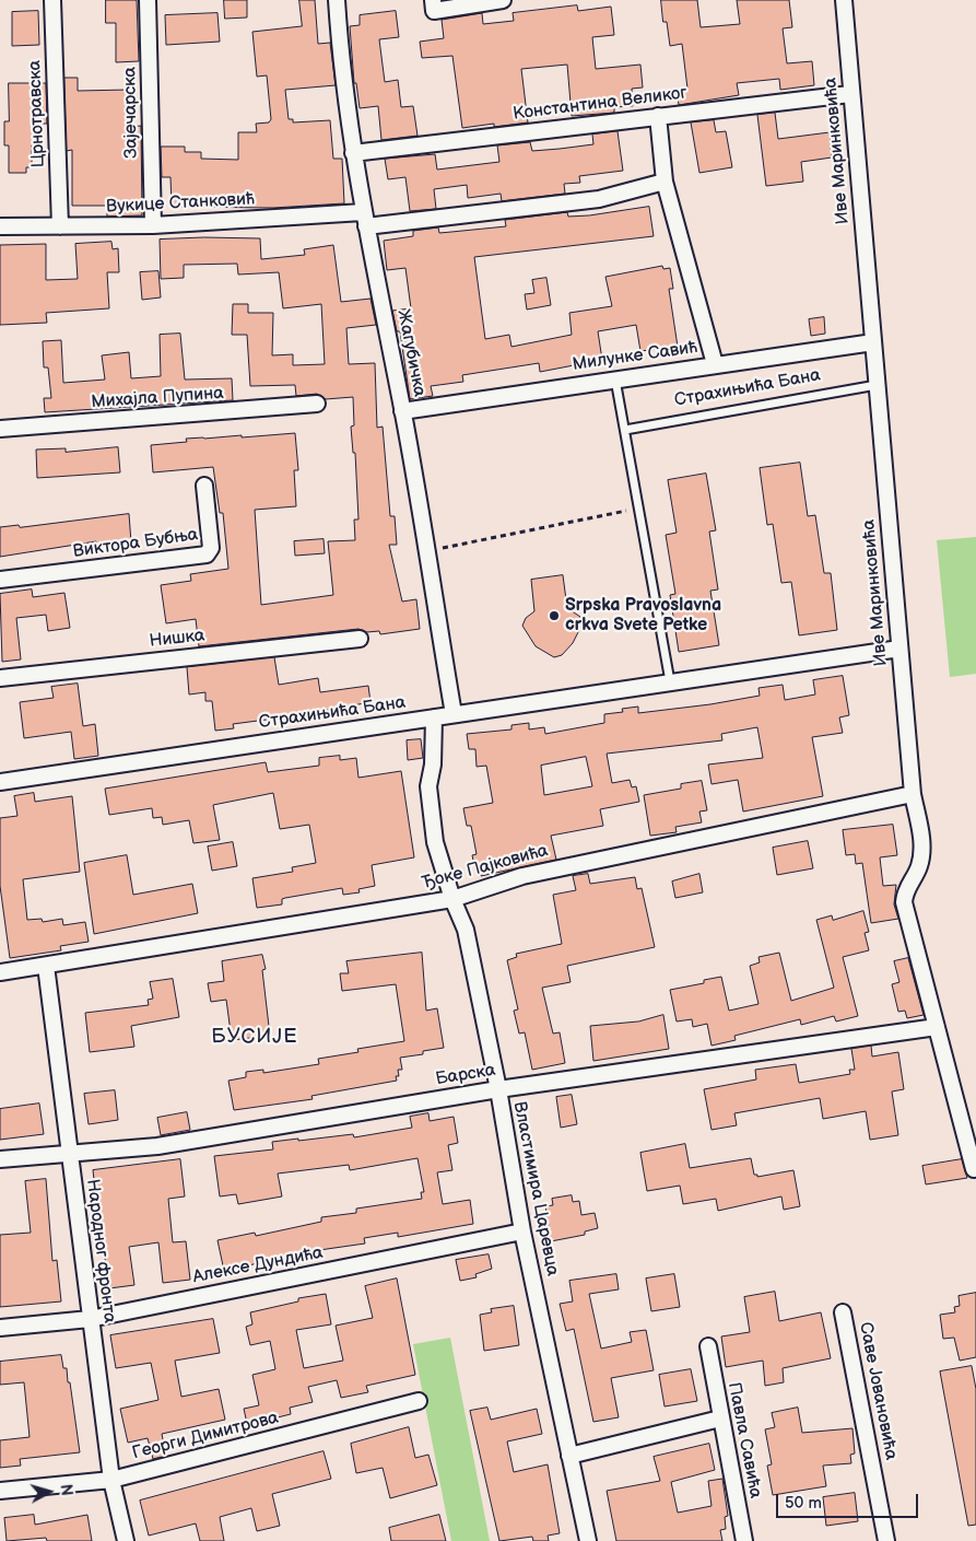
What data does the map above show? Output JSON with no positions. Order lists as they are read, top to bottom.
{
  "streets": {
    "street": [
      "Константина Великог",
      "Зајечарска",
      "Црнотравска",
      "Иве Маринковића",
      "Вукице Станковић",
      "Жагубичка",
      "Милунке Савић",
      "Страхињића Бана",
      "Михајла Пупина",
      "Виктора Бубња",
      "Нишка",
      "Ђоке Пајковића",
      "Барска",
      "Властимира Царевца",
      "Народног фронта",
      "Алексе Дундића",
      "Саве Јовановића",
      "Георги Димитрова",
      "Павла Савића"
    ]
  },
  "crossings": [
    ["Константина Великог", "Иве Маринковића"],
    ["Константина Великог", "Жагубичка"],
    ["Зајечарска", "Вукице Станковић"],
    ["Црнотравска", "Вукице Станковић"],
    ["Иве Маринковића", "Милунке Савић"],
    ["Иве Маринковића", "Страхињића Бана"],
    ["Иве Маринковића", "Ђоке Пајковића"],
    ["Иве Маринковића", "Барска"],
    ["Вукице Станковић", "Жагубичка"],
    ["Жагубичка", "Милунке Савић"],
    ["Жагубичка", "Страхињића Бана"],
    ["Страхињића Бана", "Властимира Царевца"],
    ["Ђоке Пајковића", "Властимира Царевца"],
    ["Ђоке Пајковића", "Народног фронта"],
    ["Барска", "Властимира Царевца"],
    ["Барска", "Народног фронта"],
    ["Властимира Царевца", "Алексе Дундића"],
    ["Народног фронта", "Алексе Дундића"],
    ["Народног фронта", "Георги Димитрова"]
  ],
  "districts": ["БУСИЈЕ"],
  "places": ["Srpska Pravoslavna crkva Svete Petke"],
  "scale_bar": "50 m",
  "north": "right"
}
